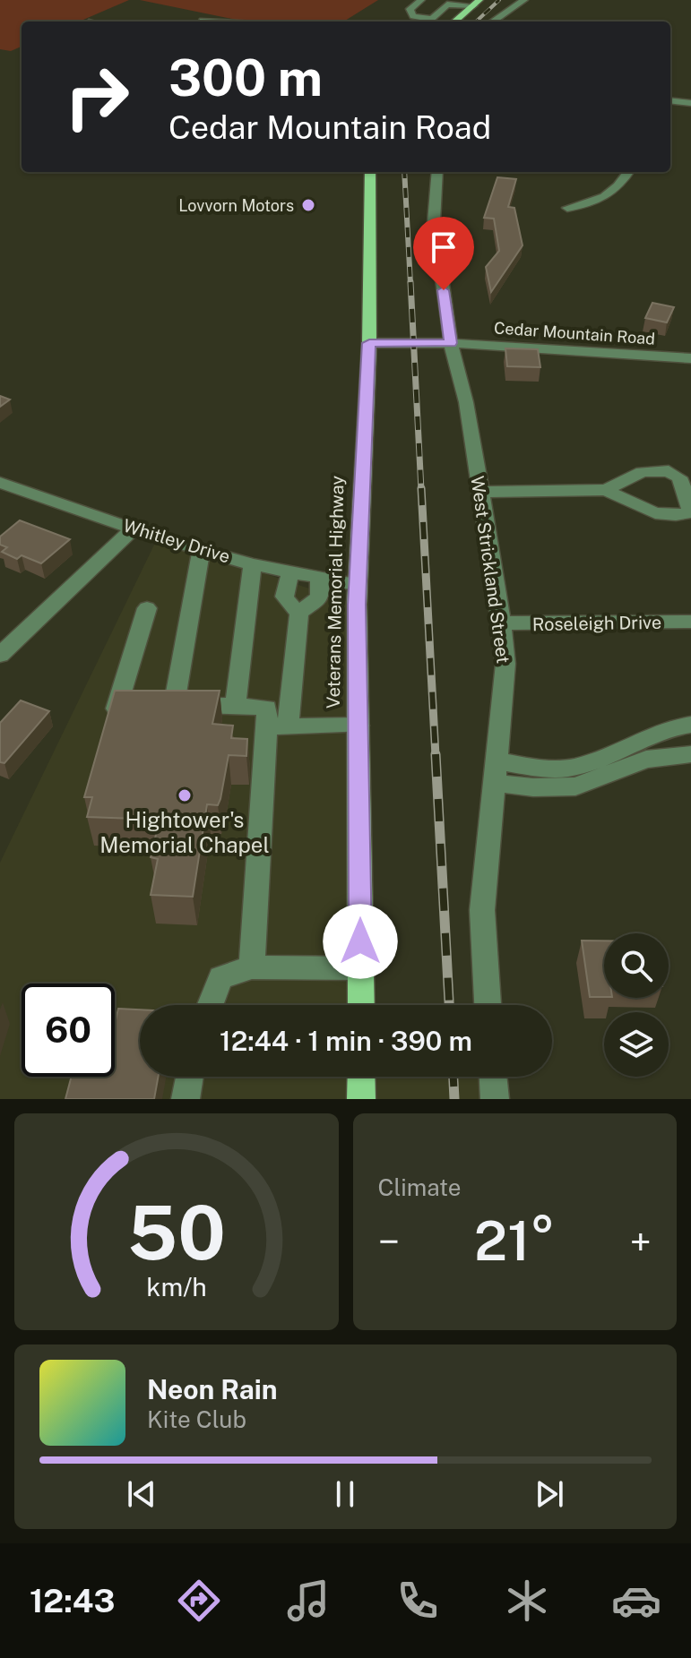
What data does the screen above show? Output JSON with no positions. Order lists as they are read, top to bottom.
{
  "streets": {
    "main road": ["Veterans Memorial Highway"],
    "street": [
      "Cedar Mountain Road",
      "Whitley Drive",
      "West Strickland Street",
      "Roseleigh Drive"
    ]
  },
  "crossings": [
    ["Cedar Mountain Road", "West Strickland Street"],
    ["Cedar Mountain Road", "Veterans Memorial Highway"],
    ["Whitley Drive", "Veterans Memorial Highway"],
    ["West Strickland Street", "Roseleigh Drive"]
  ],
  "places": ["Lovvorn Motors", "Hightower's Memorial Chapel"],
  "page": {
    "turn": ["300 m", "Cedar Mountain Road"],
    "limit": "60",
    "trip": "12:44 · 1 min · 390 m",
    "tile": "Climate",
    "heat": ["−", "21°", "+"],
    "song": ["Neon Rain", "Kite Club"],
    "tabs": "12:43",
    "gauge": ["50", "km/h"]
  }
}
